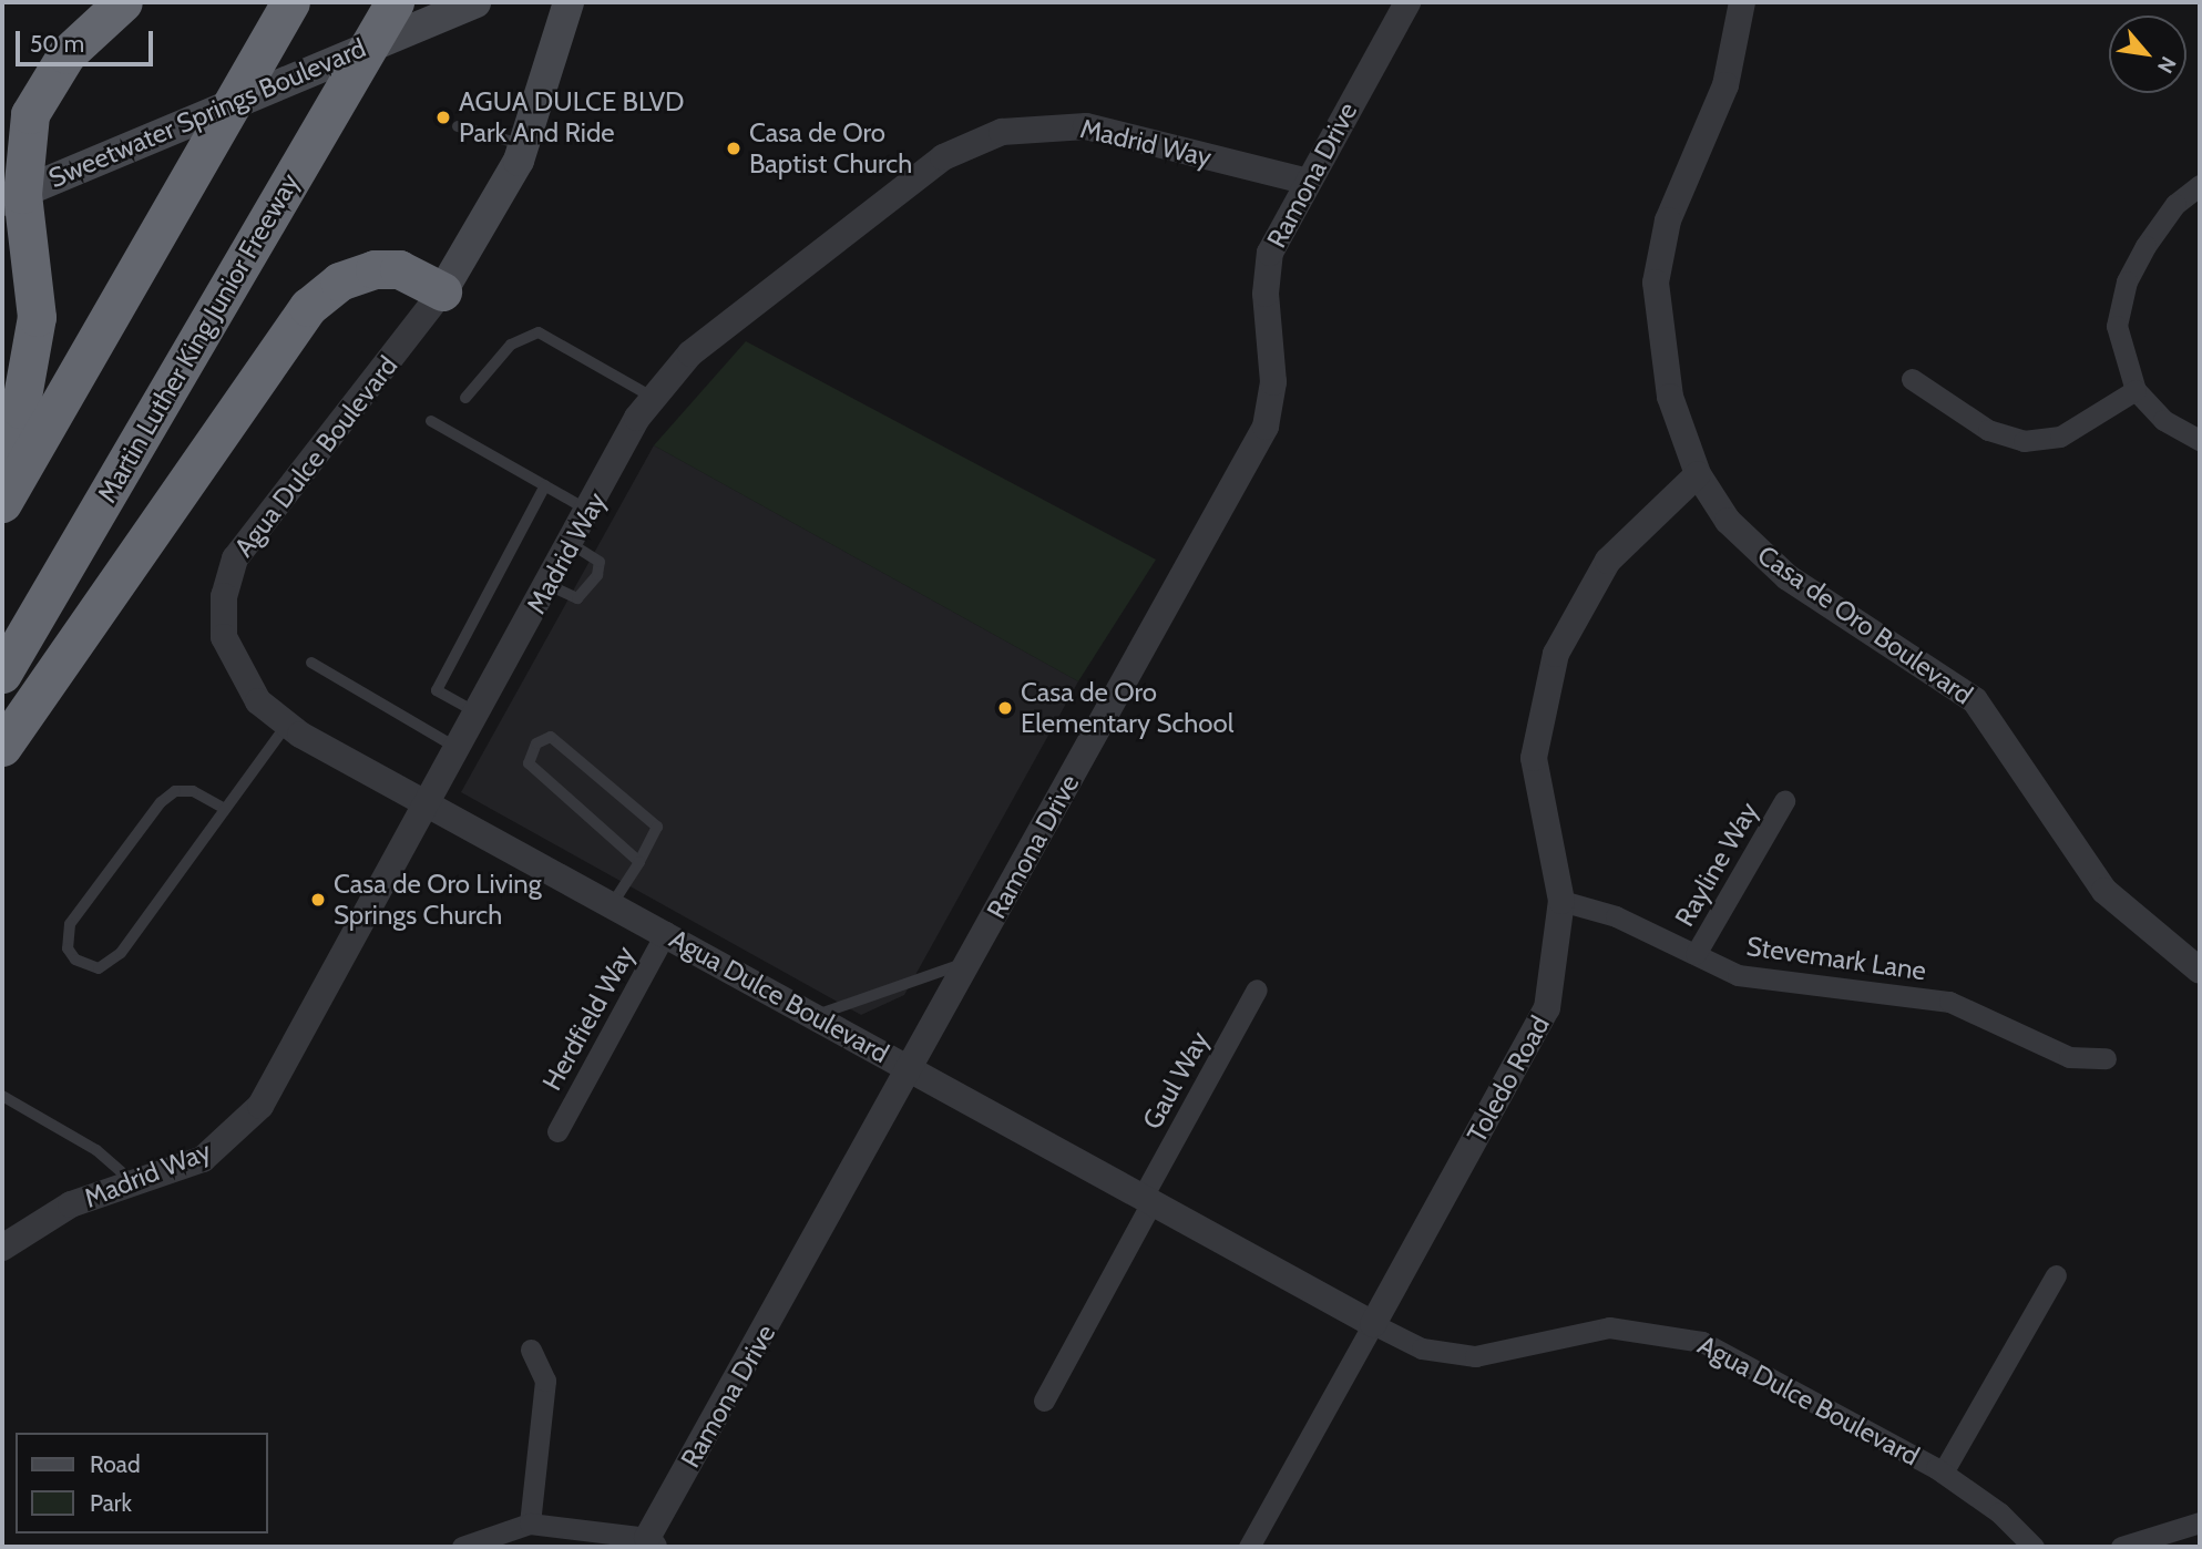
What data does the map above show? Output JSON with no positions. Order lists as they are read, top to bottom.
{
  "streets": {
    "highway": ["Martin Luther King Junior Freeway"],
    "main road": ["Sweetwater Springs Boulevard", "Agua Dulce Boulevard"],
    "street": [
      "Madrid Way",
      "Ramona Drive",
      "Casa de Oro Boulevard",
      "Rayline Way",
      "Stevemark Lane",
      "Herdfield Way",
      "Toledo Road",
      "Gaul Way"
    ]
  },
  "crossings": [
    ["Sweetwater Springs Boulevard", "Martin Luther King Junior Freeway"],
    ["Madrid Way", "Ramona Drive"],
    ["Madrid Way", "Agua Dulce Boulevard"],
    ["Ramona Drive", "Agua Dulce Boulevard"],
    ["Agua Dulce Boulevard", "Herdfield Way"],
    ["Agua Dulce Boulevard", "Toledo Road"],
    ["Agua Dulce Boulevard", "Gaul Way"],
    ["Casa de Oro Boulevard", "Toledo Road"],
    ["Rayline Way", "Stevemark Lane"],
    ["Stevemark Lane", "Toledo Road"]
  ],
  "places": [
    "AGUA DULCE BLVD Park And Ride",
    "Casa de Oro Baptist Church",
    "Casa de Oro Elementary School",
    "Casa de Oro Living Springs Church"
  ],
  "legend": ["Road", "Park"],
  "scale_bar": "50 m",
  "north": "bottom right"
}
